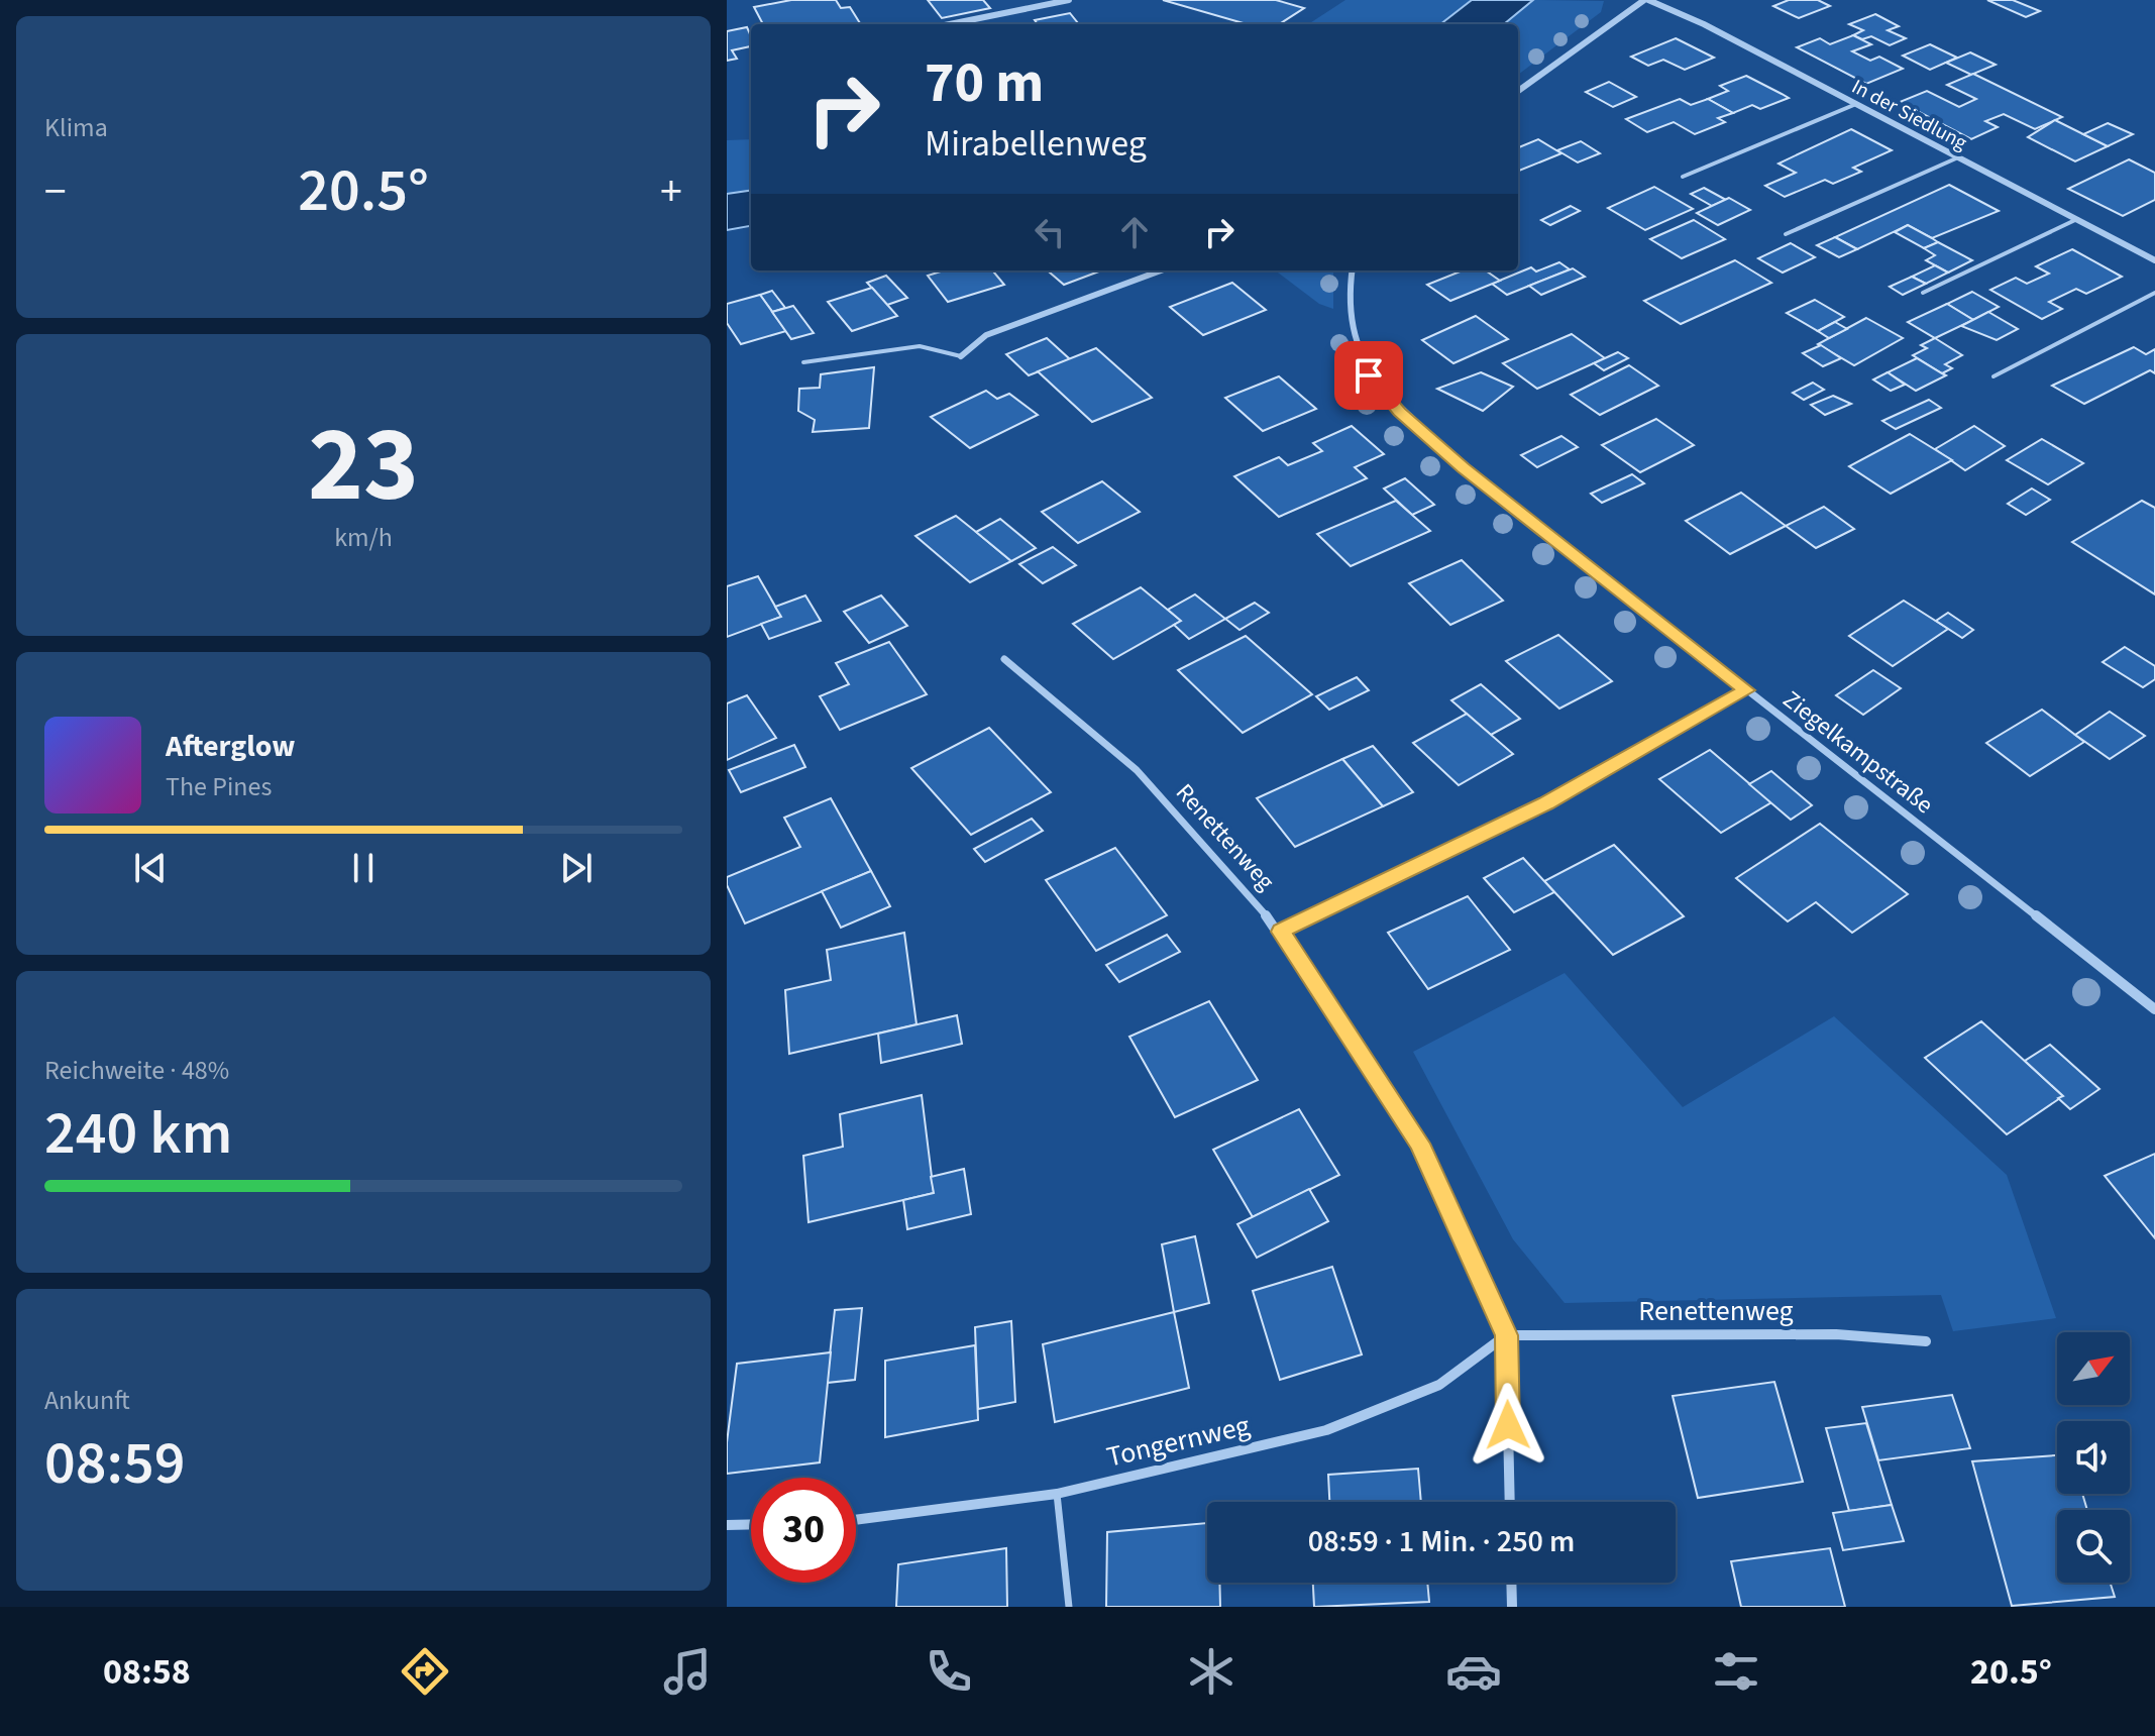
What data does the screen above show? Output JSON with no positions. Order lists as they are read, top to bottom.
{
  "streets": {
    "street": [
      "In der Siedlung",
      "Ziegelkampstraße",
      "Renettenweg",
      "Tongernweg"
    ]
  },
  "crossings": [
    ["Renettenweg", "Tongernweg"]
  ],
  "north": "top right",
  "page": {
    "tile": [
      "Klima",
      ["23", "km/h"],
      ["Reichweite · 48%", "240 km"],
      ["Ankunft", "08:59"]
    ],
    "turn": ["70 m", "Mirabellenweg"],
    "heat": ["−", "20.5°", "+"],
    "song": ["Afterglow", "The Pines"],
    "limit": "30",
    "trip": "08:59 · 1 Min. · 250 m",
    "tabs": ["08:58", "20.5°"]
  }
}
